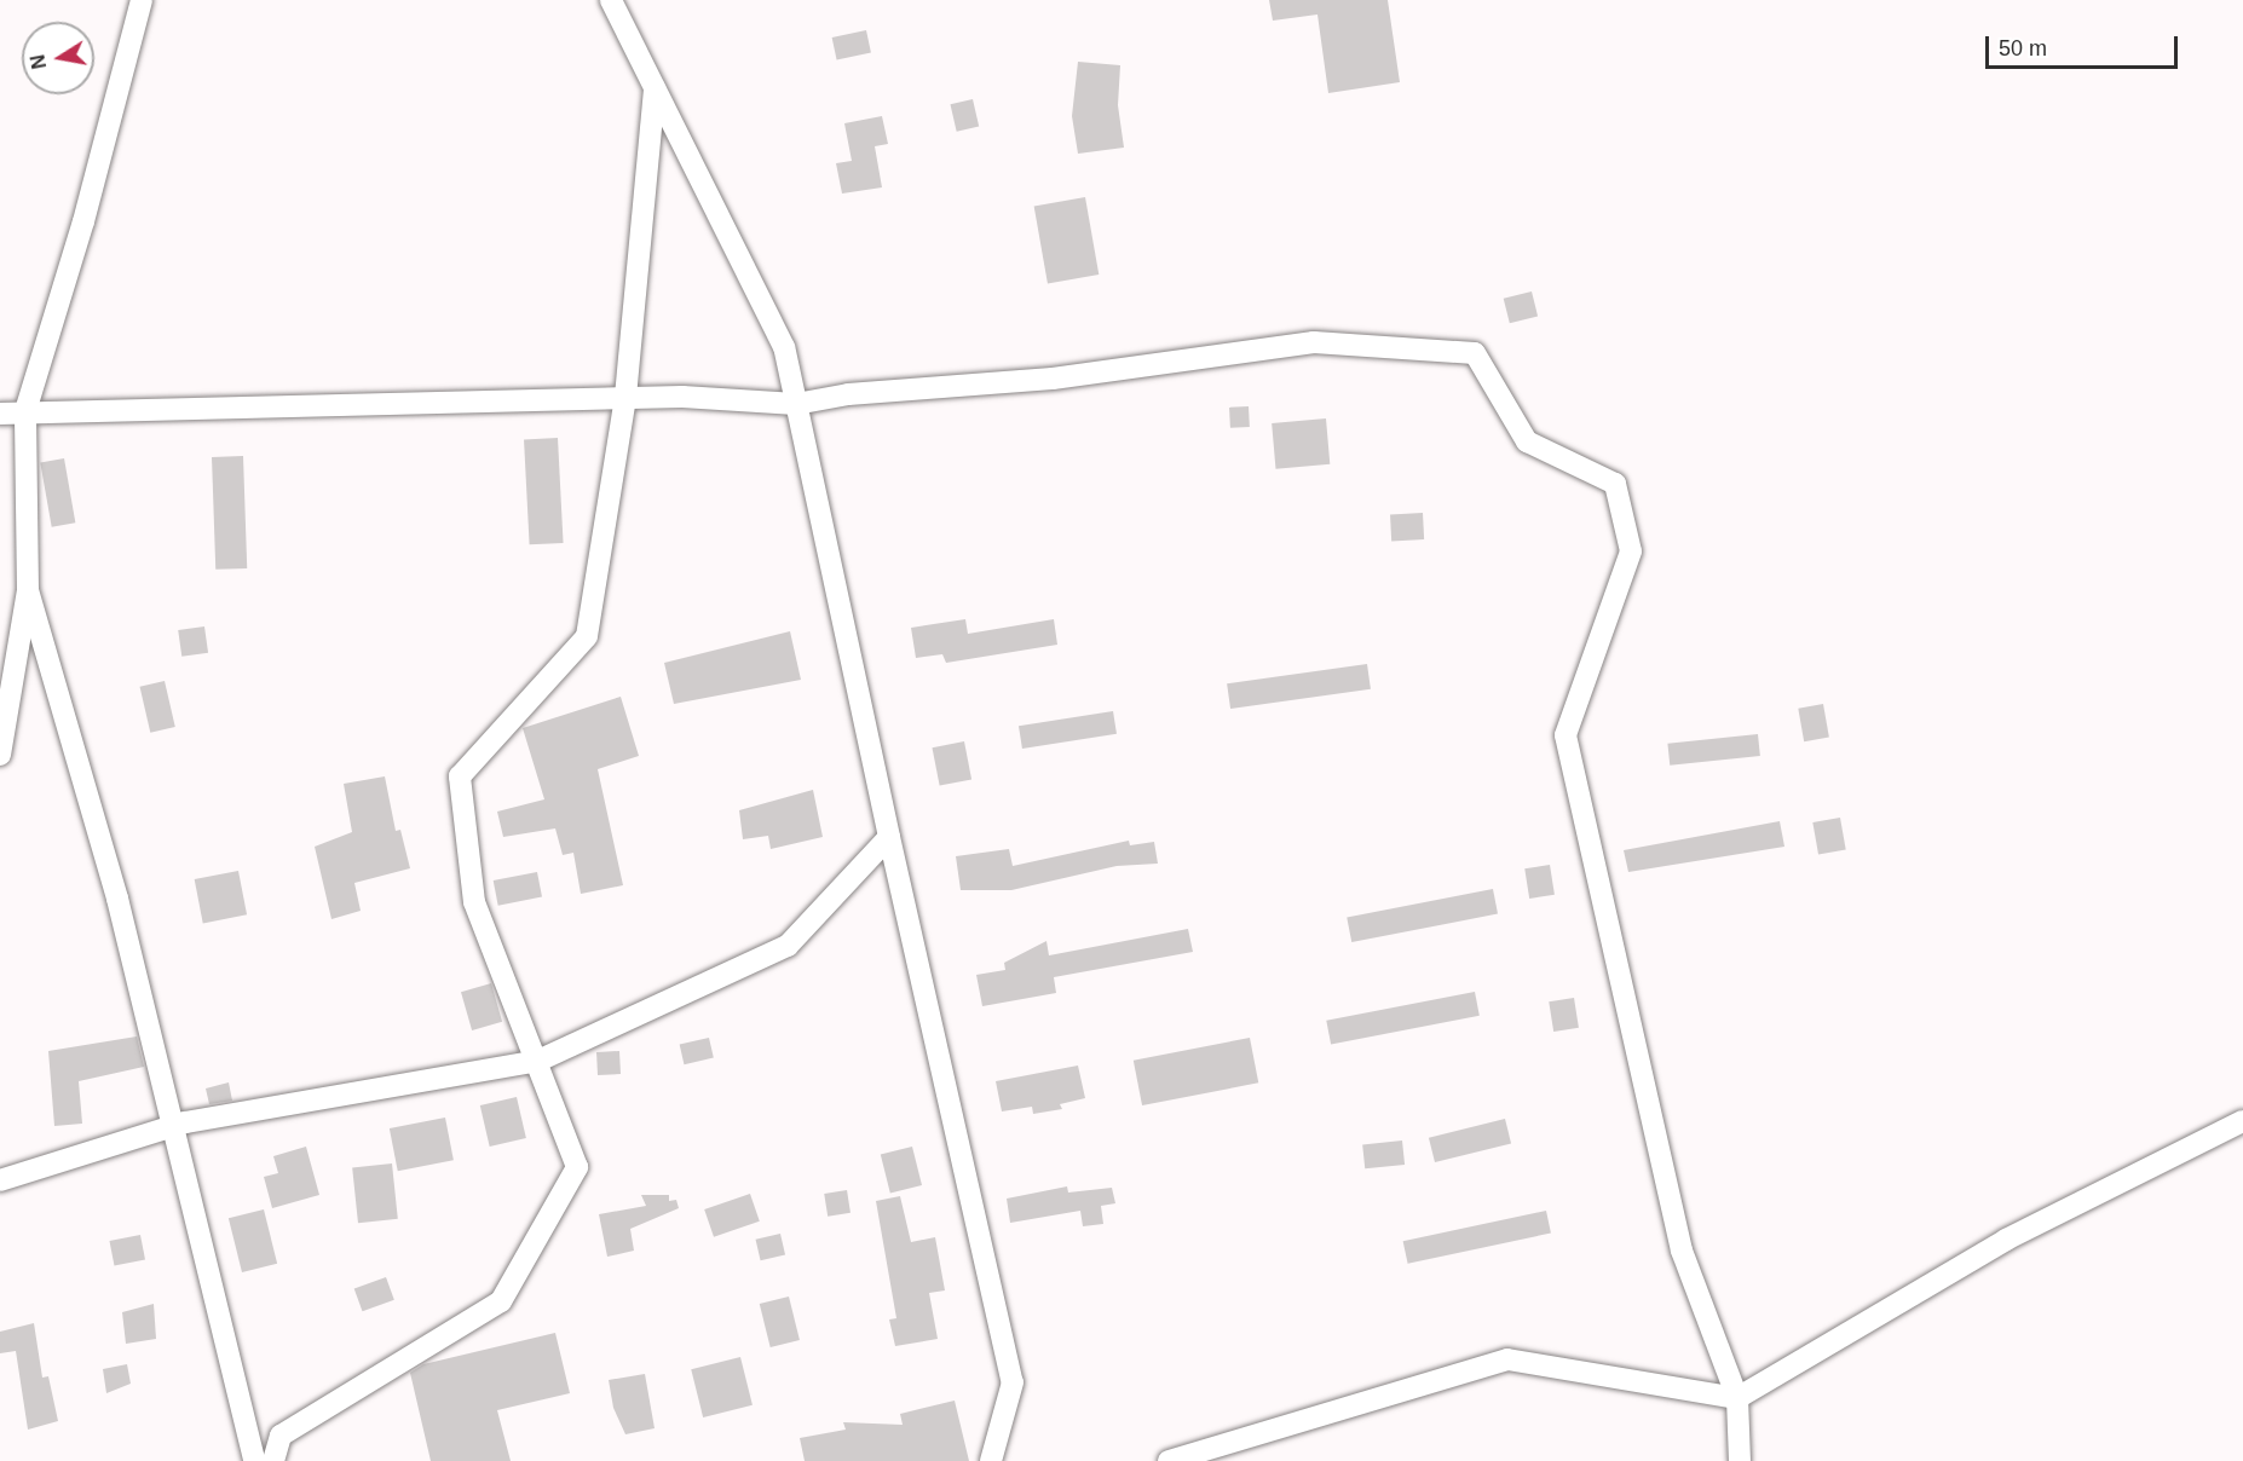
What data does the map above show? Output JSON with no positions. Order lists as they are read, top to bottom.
{
  "scale_bar": "50 m",
  "north": "left"
}
